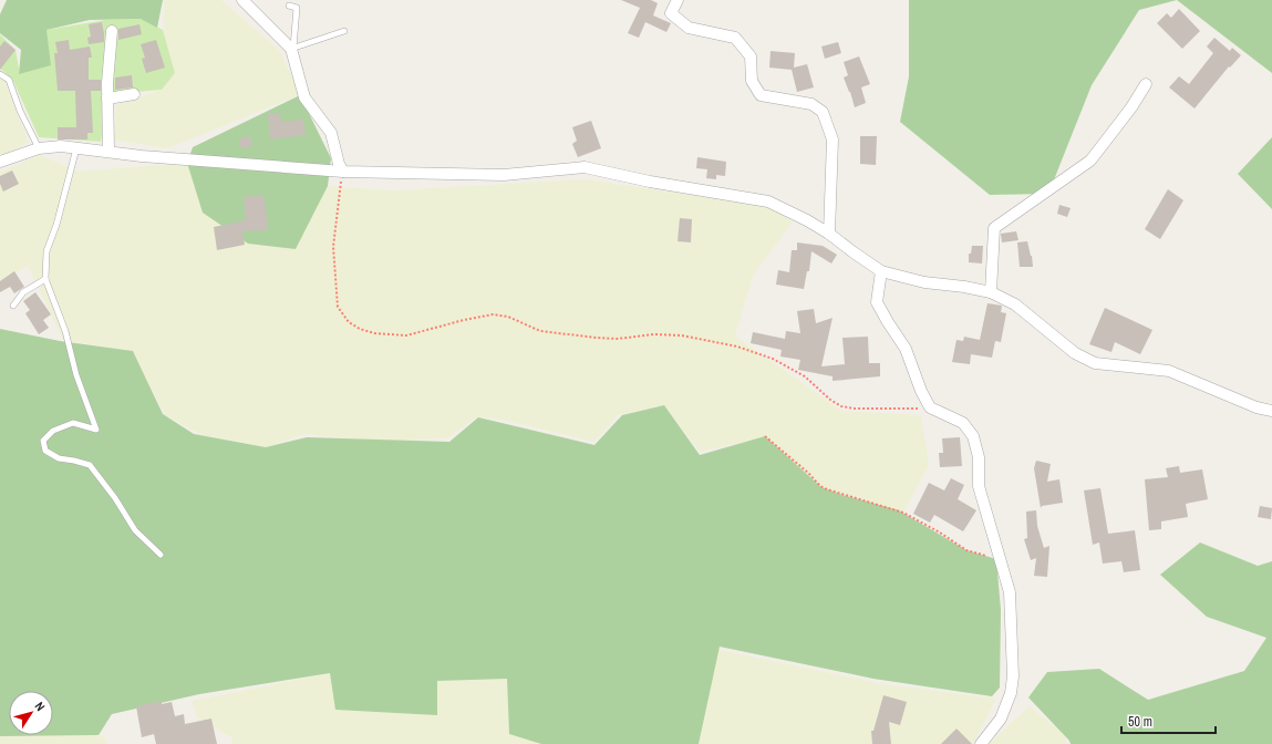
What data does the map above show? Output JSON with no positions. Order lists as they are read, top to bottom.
{
  "scale_bar": "50 m",
  "north": "top right"
}
